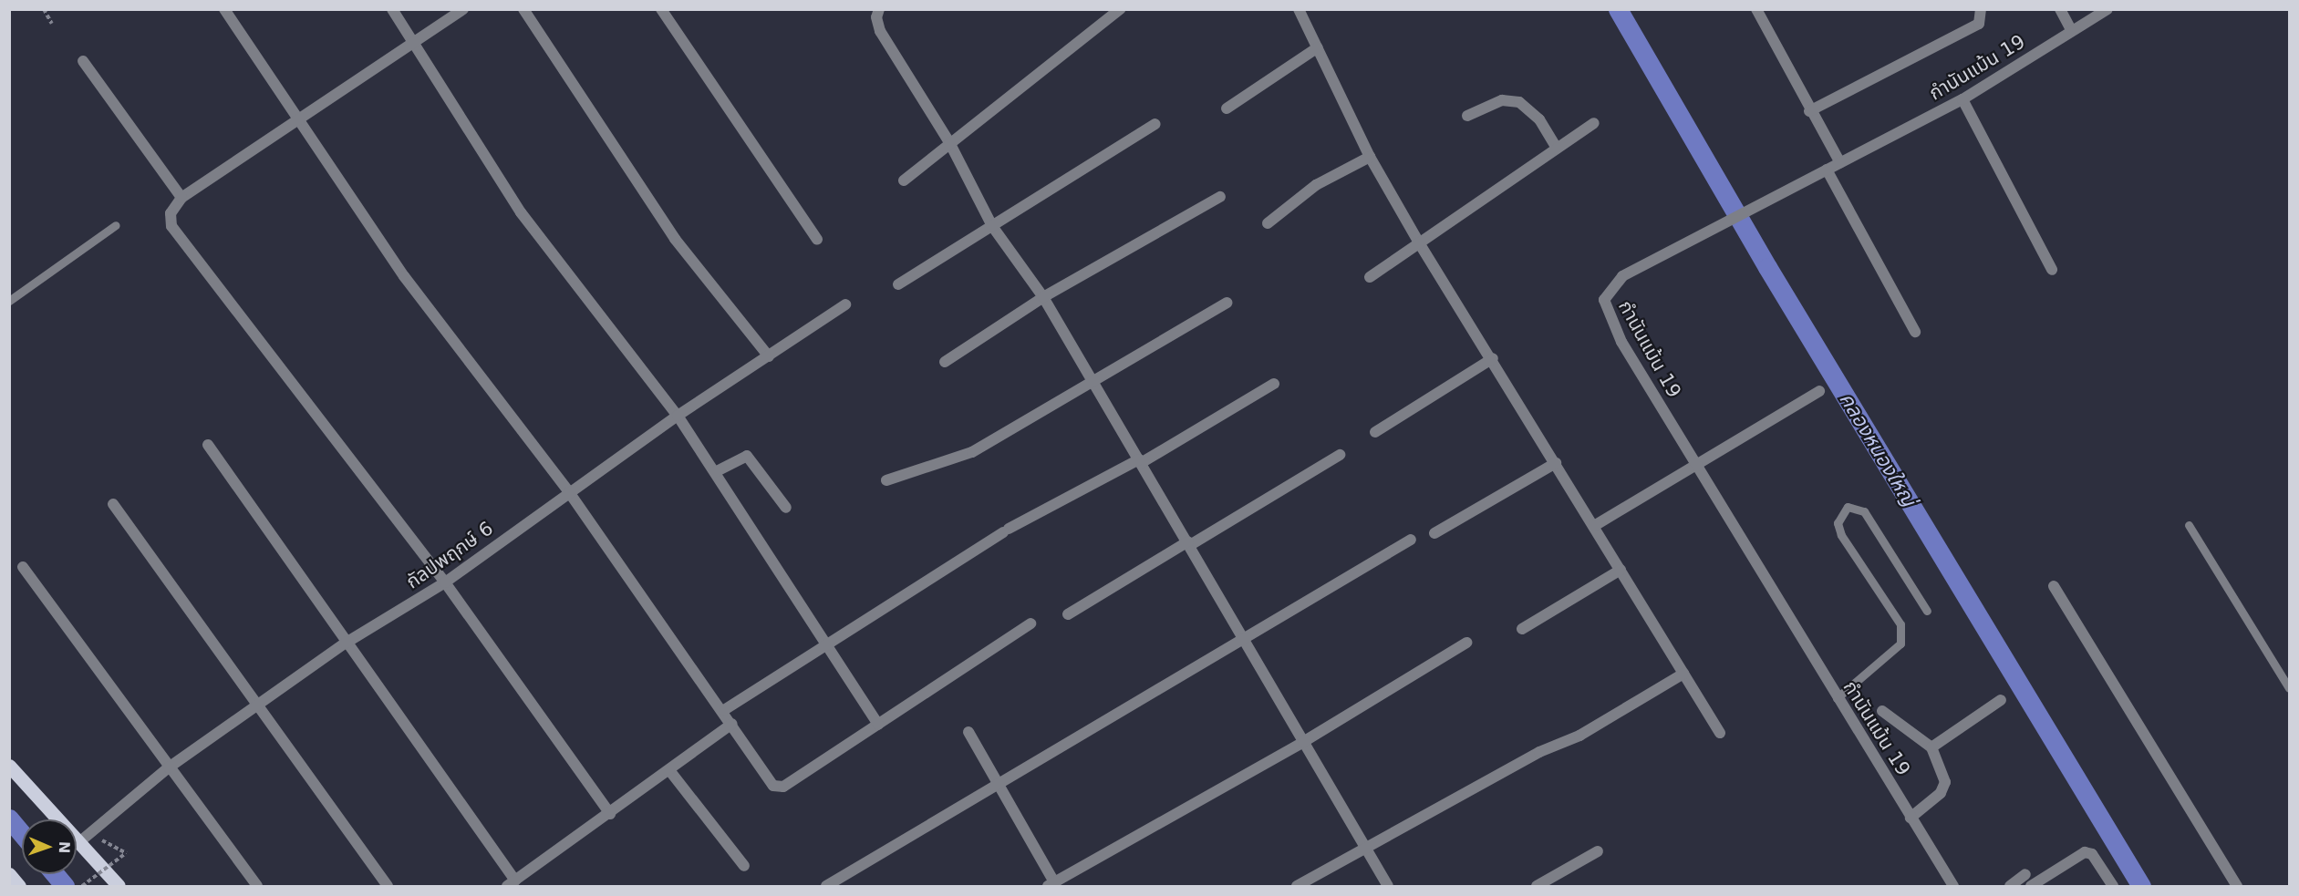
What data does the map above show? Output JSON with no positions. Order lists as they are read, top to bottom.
{
  "streets": {
    "street": ["กำนันแม้น 19", "กัลปพฤกษ์ 6"]
  },
  "water": ["คลองหนองใหญ่"],
  "north": "right"
}
